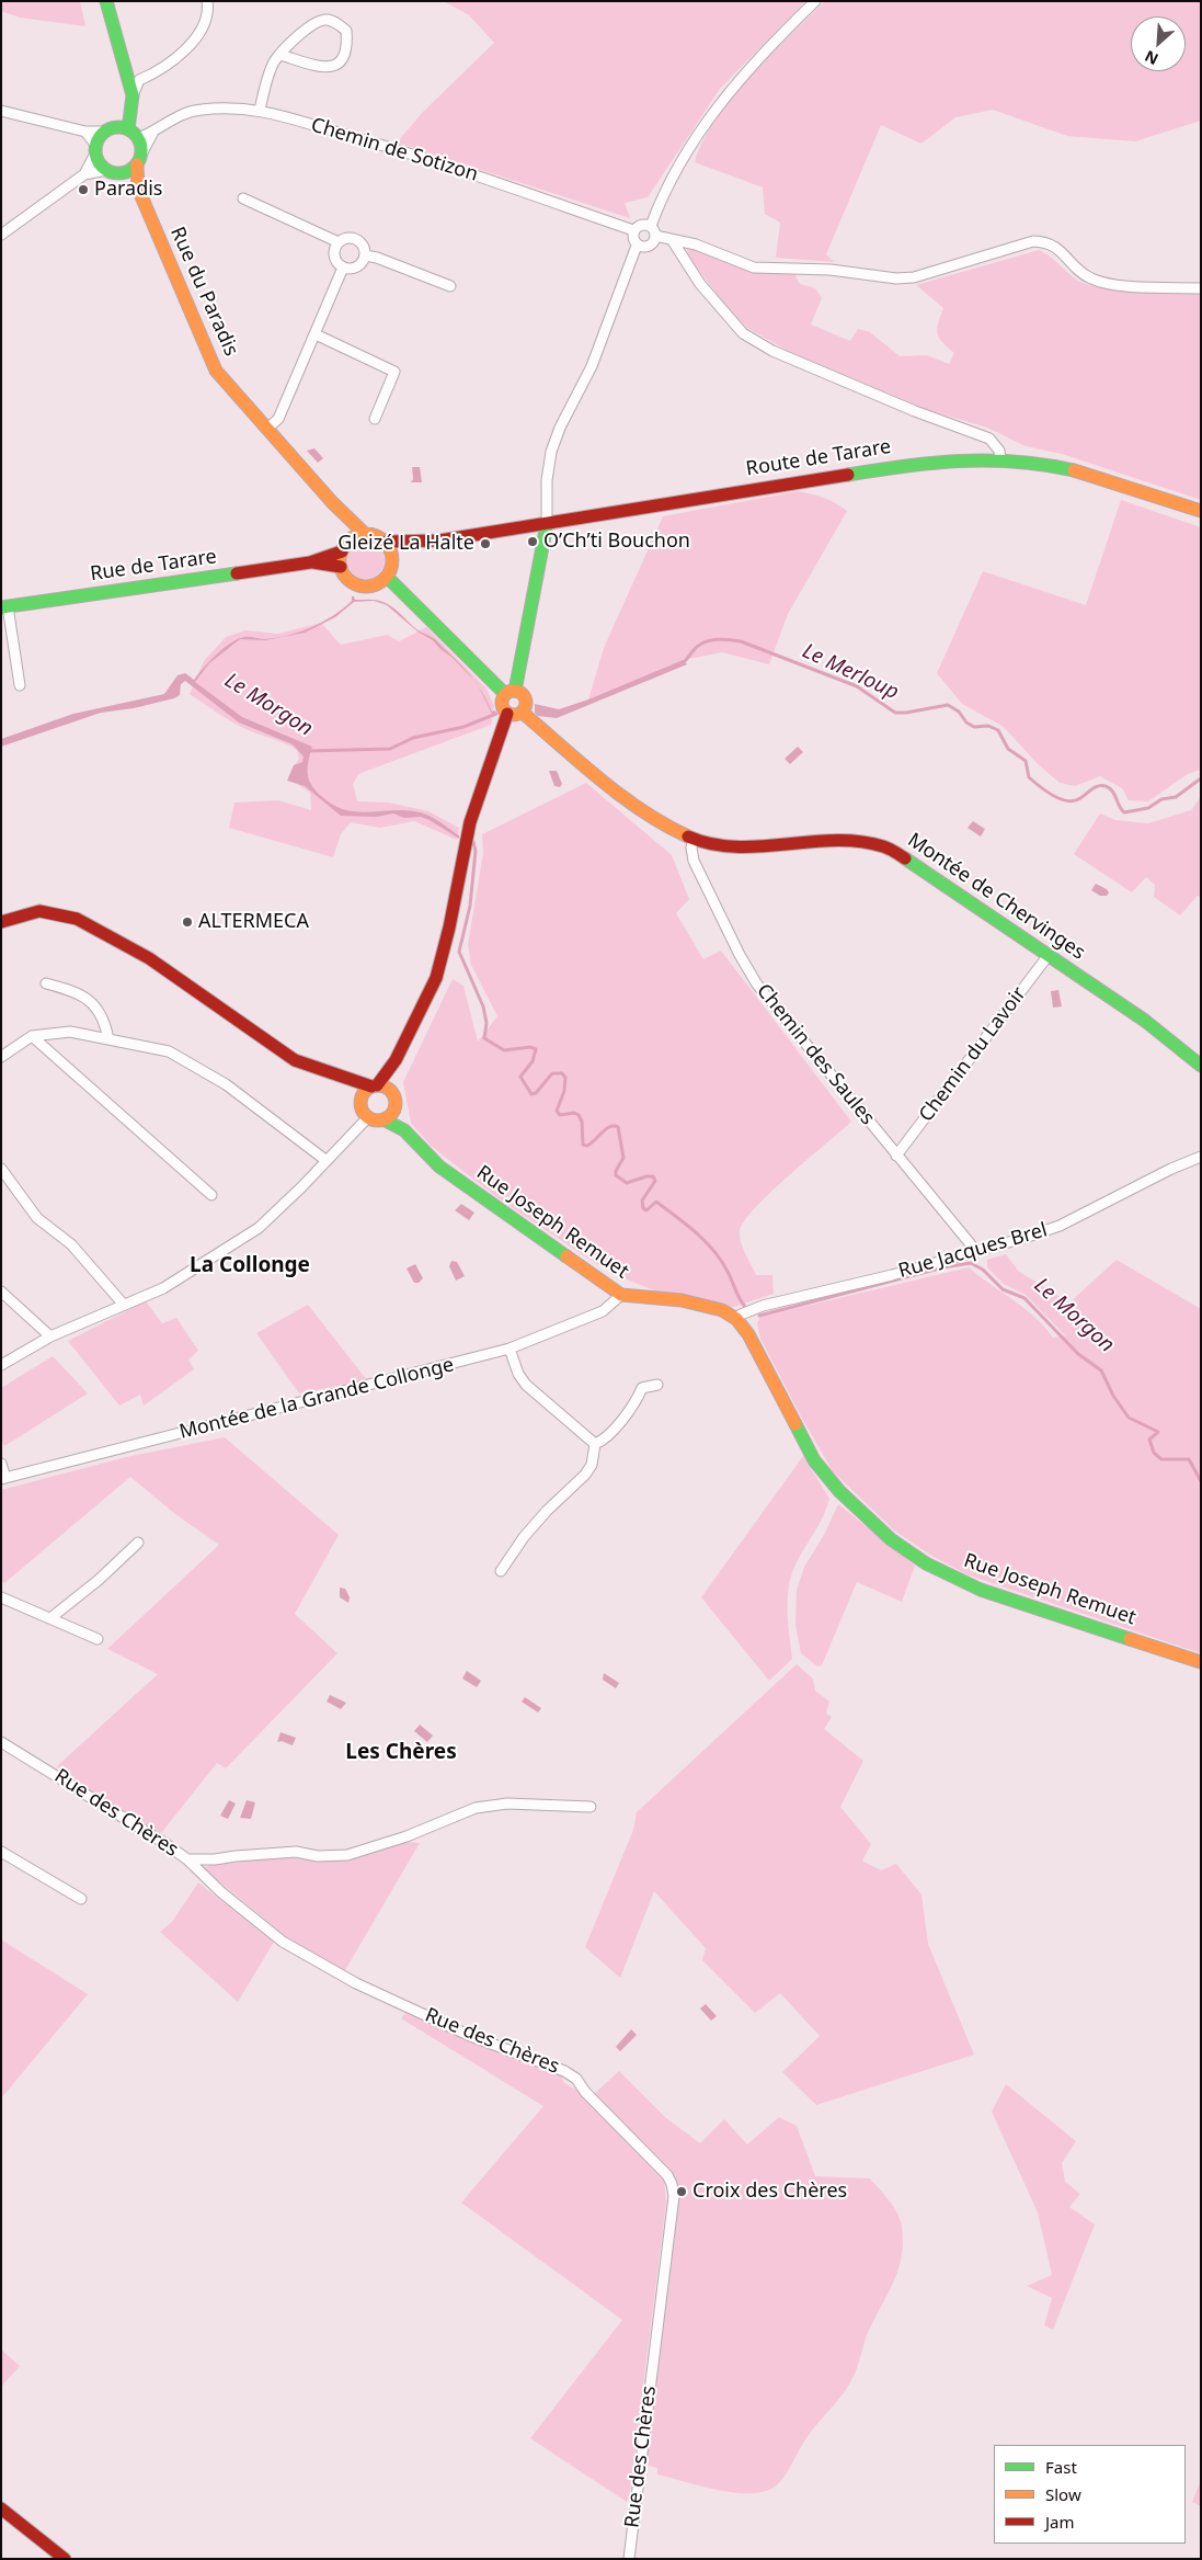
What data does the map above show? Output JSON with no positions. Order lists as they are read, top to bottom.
{
  "streets": {
    "street": [
      "Chemin de Sotizon",
      "Rue du Paradis",
      "Route de Tarare",
      "Rue de Tarare",
      "Montée de Chervinges",
      "Chemin des Saules",
      "Chemin du Lavoir",
      "Rue Joseph Remuet",
      "Rue Jacques Brel",
      "Montée de la Grande Collonge",
      "Rue des Chères"
    ]
  },
  "crossings": [
    ["Chemin de Sotizon", "Rue du Paradis"],
    ["Rue du Paradis", "Route de Tarare"],
    ["Rue du Paradis", "Rue de Tarare"],
    ["Route de Tarare", "Rue de Tarare"],
    ["Montée de Chervinges", "Chemin des Saules"],
    ["Montée de Chervinges", "Chemin du Lavoir"],
    ["Chemin des Saules", "Chemin du Lavoir"],
    ["Chemin des Saules", "Rue Jacques Brel"],
    ["Rue Joseph Remuet", "Rue Jacques Brel"],
    ["Rue Joseph Remuet", "Montée de la Grande Collonge"]
  ],
  "districts": ["La Collonge", "Les Chères"],
  "water": ["Le Merloup", "Le Morgon"],
  "places": [
    "Paradis",
    "O’Ch’ti Bouchon",
    "Gleizé La Halte",
    "ALTERMECA",
    "Croix des Chères"
  ],
  "legend": ["Fast", "Slow", "Jam"],
  "north": "bottom left"
}
